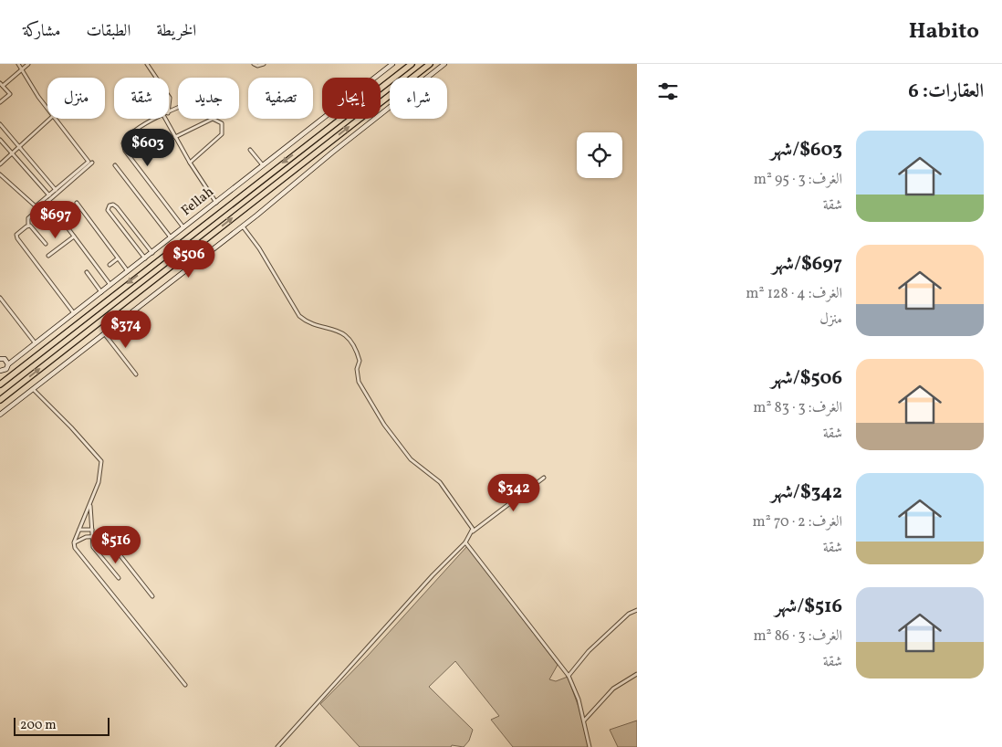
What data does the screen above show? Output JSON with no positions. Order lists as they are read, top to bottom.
{
  "streets": {
    "street": ["Fellah"]
  },
  "scale_bar": "200 m",
  "page": {
    "header": "Habito",
    "nav": ["الخريطة", "الطبقات", "مشاركة"],
    "heading": "العقارات: 6",
    "chip": [
      "شراء",
      "إيجار",
      "تصفية",
      "جديد",
      "شقة",
      "منزل"
    ],
    "list": [
      {
        "name": "$603/شهر",
        "note": "الغرف: 3 · 95 m² · شقة"
      },
      {
        "name": "$697/شهر",
        "note": "الغرف: 4 · 128 m² · منزل"
      },
      {
        "name": "$506/شهر",
        "note": "الغرف: 3 · 83 m² · شقة"
      },
      {
        "name": "$342/شهر",
        "note": "الغرف: 2 · 70 m² · شقة"
      },
      {
        "name": "$516/شهر",
        "note": "الغرف: 3 · 86 m² · شقة"
      }
    ],
    "price": [
      "$603",
      "$697",
      "$506",
      "$374",
      "$342",
      "$516"
    ],
    "scale": "200 m"
  }
}
